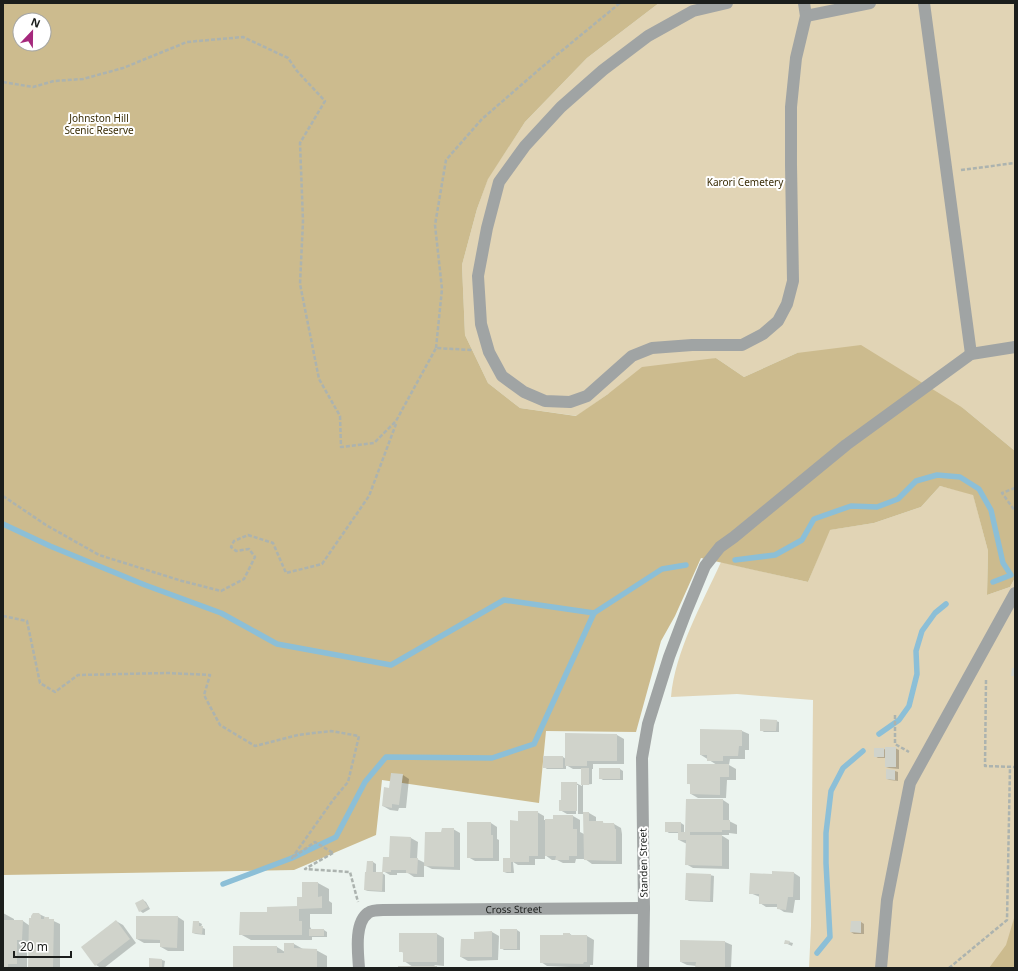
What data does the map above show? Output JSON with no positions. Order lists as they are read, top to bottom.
{
  "streets": {
    "street": ["Standen Street", "Cross Street"]
  },
  "crossings": [
    ["Standen Street", "Cross Street"]
  ],
  "parks": ["Johnston Hill Scenic Reserve", "Karori Cemetery"],
  "scale_bar": "20 m",
  "north": "top"
}
